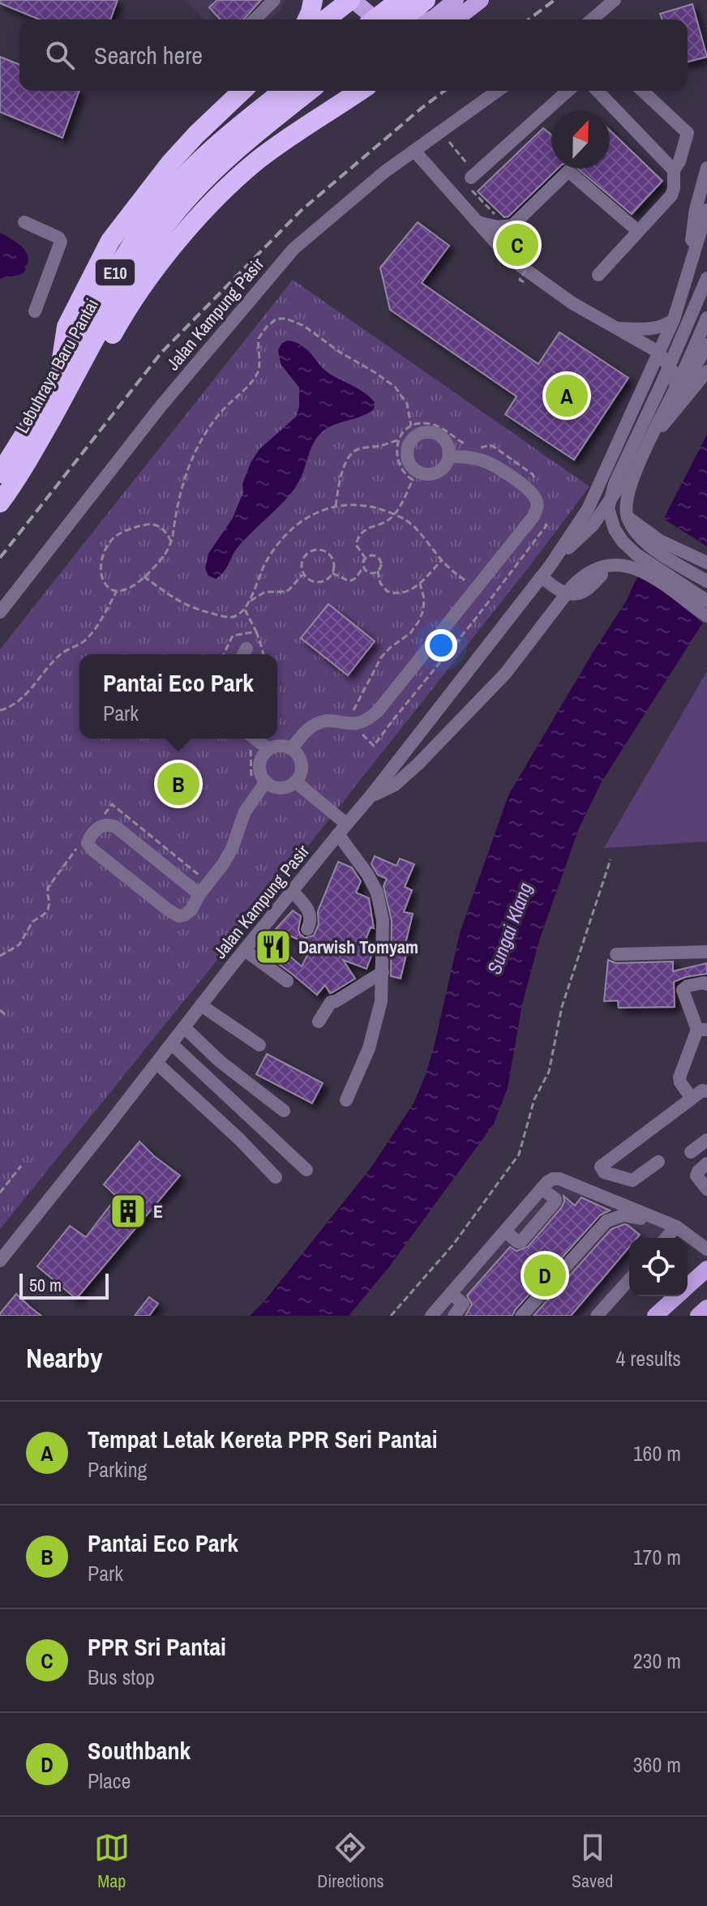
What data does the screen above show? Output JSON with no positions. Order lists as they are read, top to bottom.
{
  "streets": {
    "highway": ["E10", "Lebuhraya Baru Pantai"],
    "street": ["Jalan Kampung Pasir"]
  },
  "water": ["Sungai Klang"],
  "places": {
    "restaurant": ["Darwish Tomyam"],
    "building": ["E"]
  },
  "scale_bar": "50 m",
  "north": "top",
  "page": {
    "search": "Search here",
    "pins": [
      "C",
      "A",
      "B",
      "D"
    ],
    "popup": ["Pantai Eco Park", "Park"],
    "scale": "50 m",
    "heading": ["Nearby", "4 results"],
    "list": [
      {
        "mark": "A",
        "name": "Tempat Letak Kereta PPR Seri Pantai",
        "note": "Parking",
        "value": "160 m"
      },
      {
        "mark": "B",
        "name": "Pantai Eco Park",
        "note": "Park",
        "value": "170 m"
      },
      {
        "mark": "C",
        "name": "PPR Sri Pantai",
        "note": "Bus stop",
        "value": "230 m"
      },
      {
        "mark": "D",
        "name": "Southbank",
        "note": "Place",
        "value": "360 m"
      }
    ],
    "nav": ["Map", "Directions", "Saved"]
  }
}
